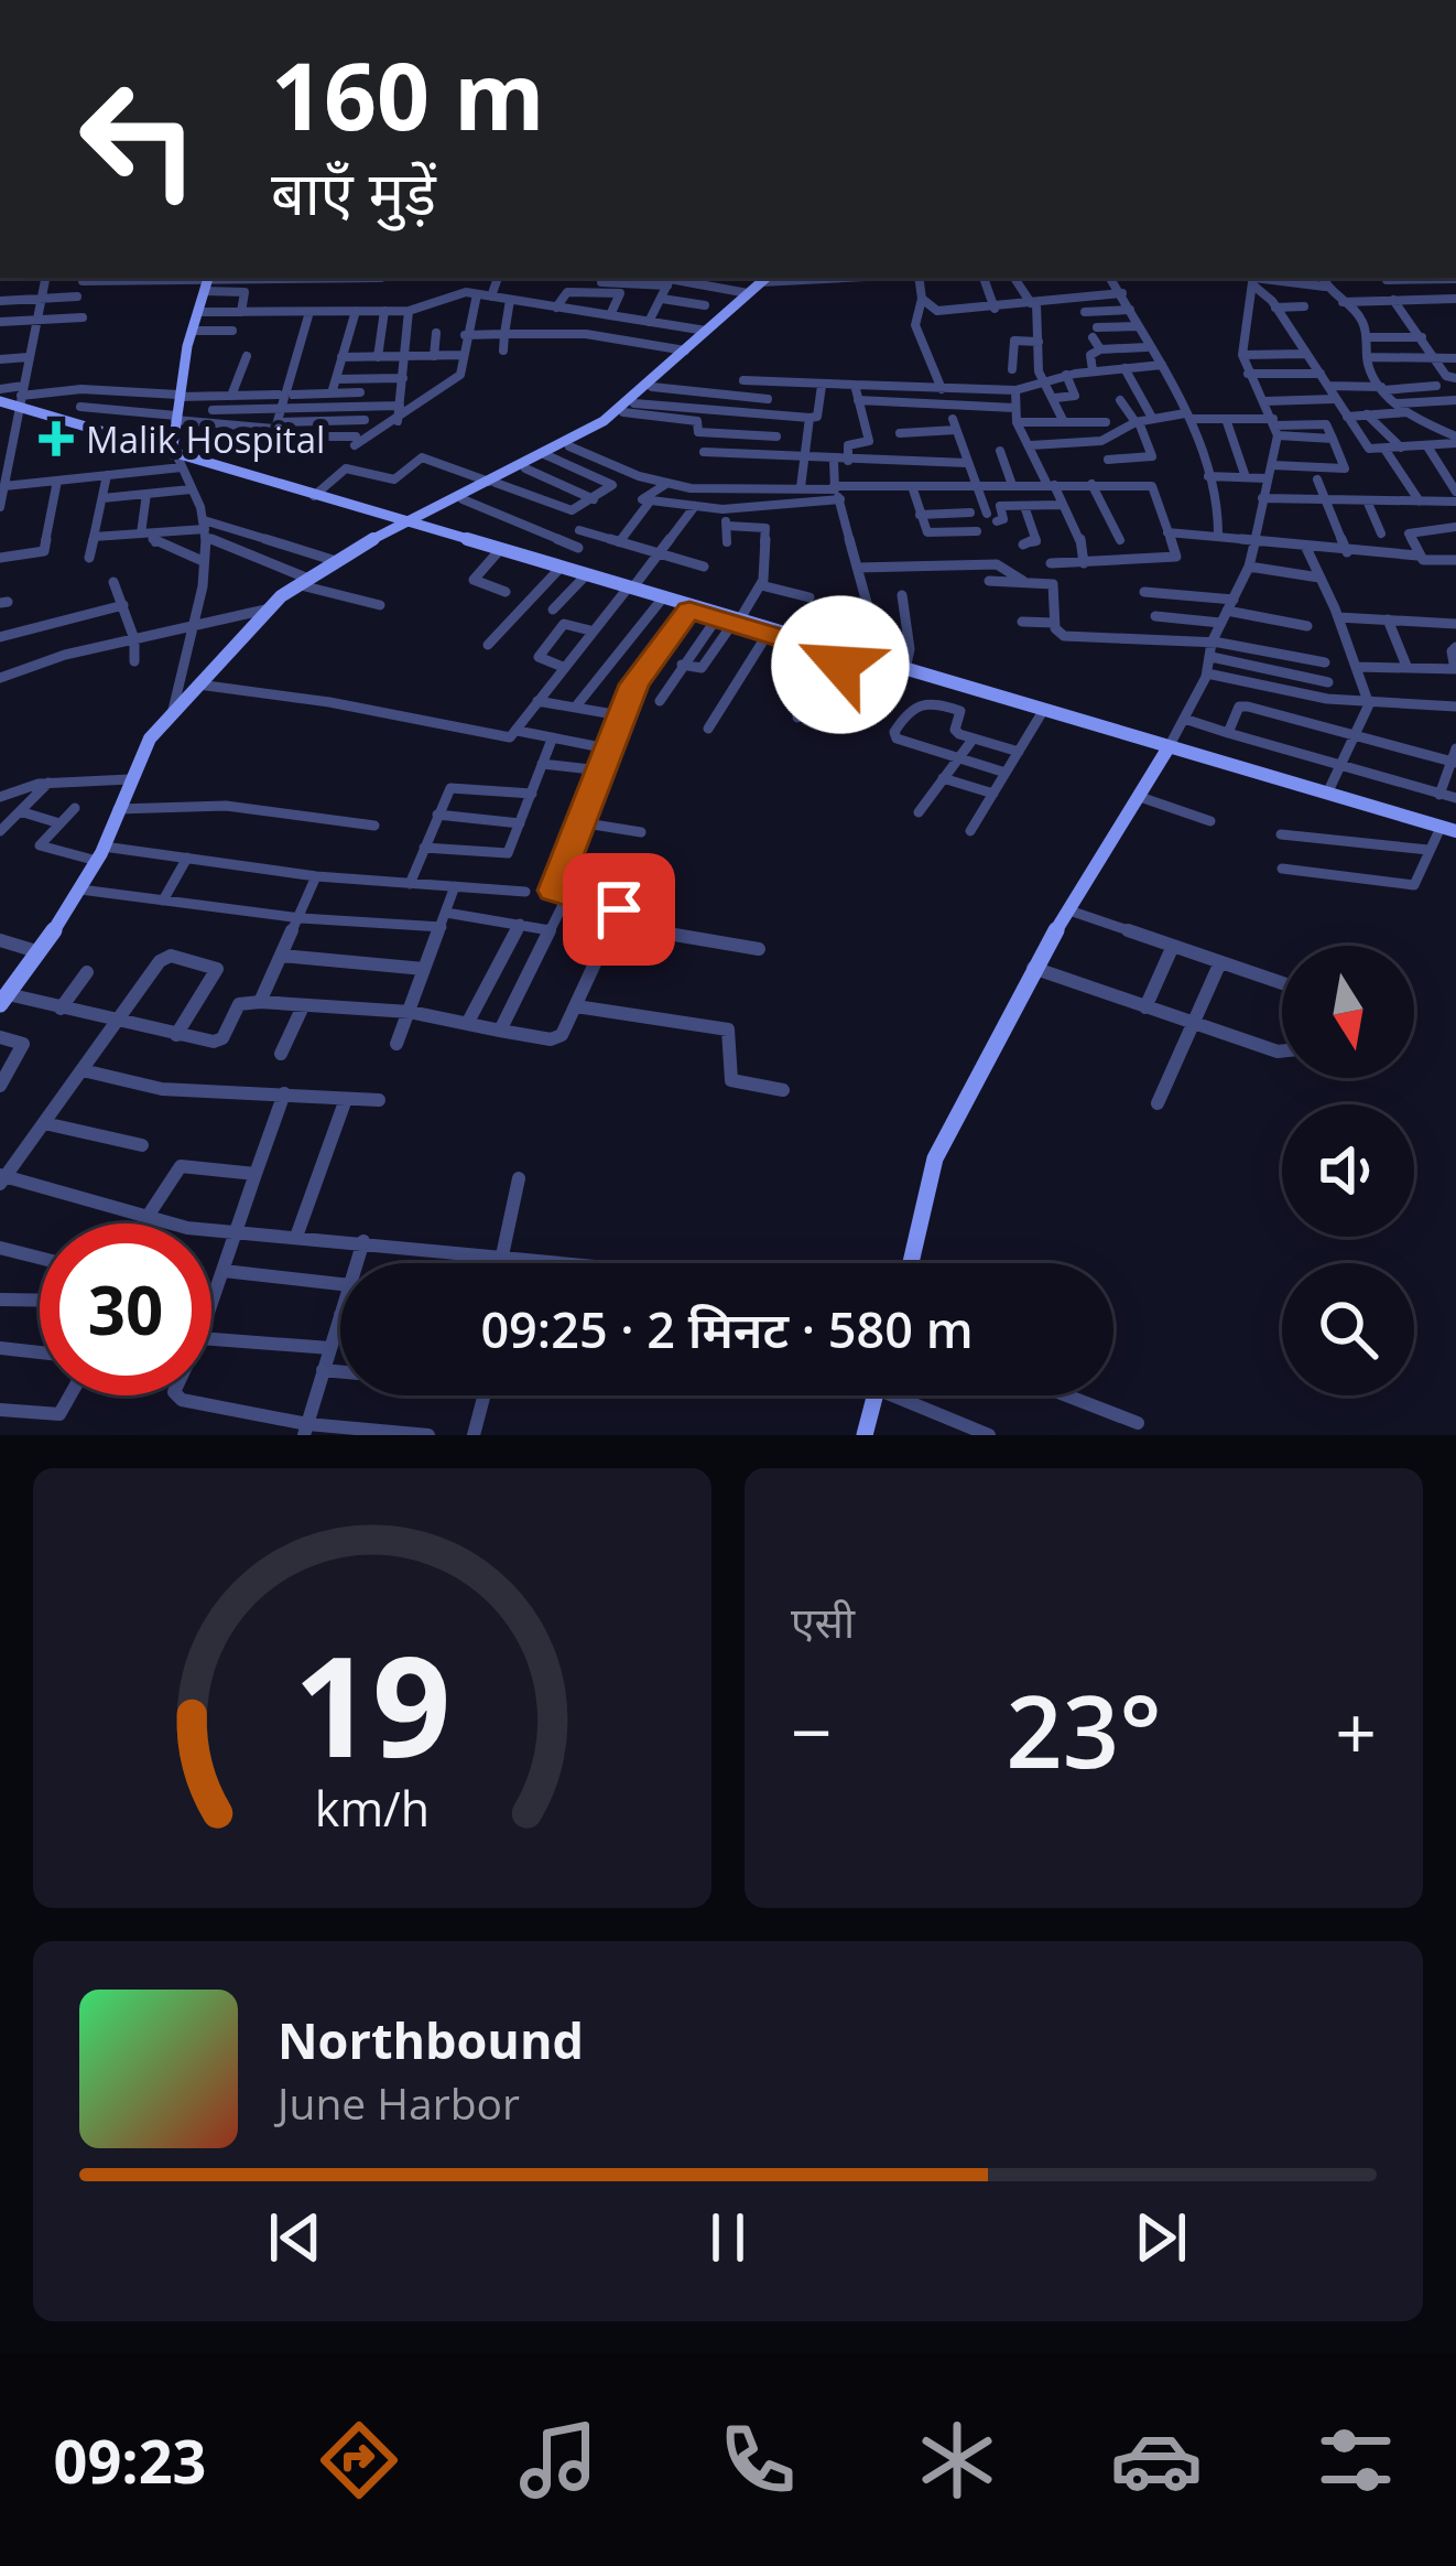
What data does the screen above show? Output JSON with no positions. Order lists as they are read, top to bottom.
{
  "places": {
    "health": ["Malik Hospital"]
  },
  "north": "bottom",
  "page": {
    "turn": ["160 m", "बाएँ मुड़ें"],
    "limit": "30",
    "trip": "09:25 · 2 मिनट · 580 m",
    "tile": "एसी",
    "heat": ["−", "23°", "+"],
    "song": ["Northbound", "June Harbor"],
    "tabs": "09:23",
    "gauge": ["19", "km/h"]
  }
}
